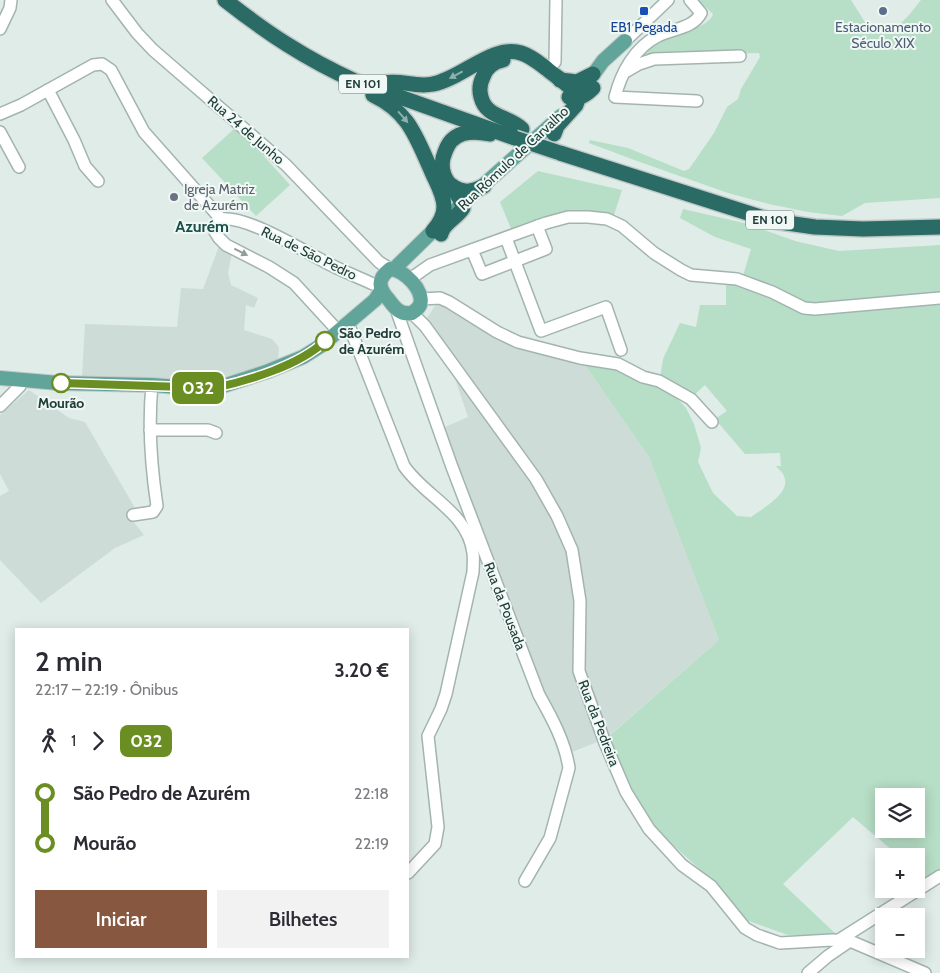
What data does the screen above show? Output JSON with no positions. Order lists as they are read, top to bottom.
{
  "streets": {
    "highway": ["EN 101"],
    "main road": ["Rua Rómulo de Carvalho"],
    "street": [
      "Rua 24 de Junho",
      "Rua de São Pedro",
      "Rua da Pousada",
      "Rua da Pedreira"
    ]
  },
  "crossings": [
    ["Rua 24 de Junho", "Rua de São Pedro"],
    ["Rua da Pousada", "Rua da Pedreira"]
  ],
  "districts": ["Azurém"],
  "places": {
    "transit": ["EB1 Pegada"],
    "other": [
      "Estacionamento Século XIX",
      "Igreja Matriz de Azurém",
      "São Pedro de Azurém",
      "Mourão"
    ]
  },
  "lines": ["bus line 032"],
  "page": {
    "on_map": "032",
    "heading": ["2 min", "22:17 – 22:19 · Ônibus", "3.20 €"],
    "legs": ["1", "032"],
    "list": [
      {
        "name": "São Pedro de Azurém",
        "value": "22:18"
      },
      {
        "name": "Mourão",
        "value": "22:19"
      }
    ],
    "map_buttons": ["+", "−"],
    "buttons": ["Iniciar", "Bilhetes"]
  }
}
